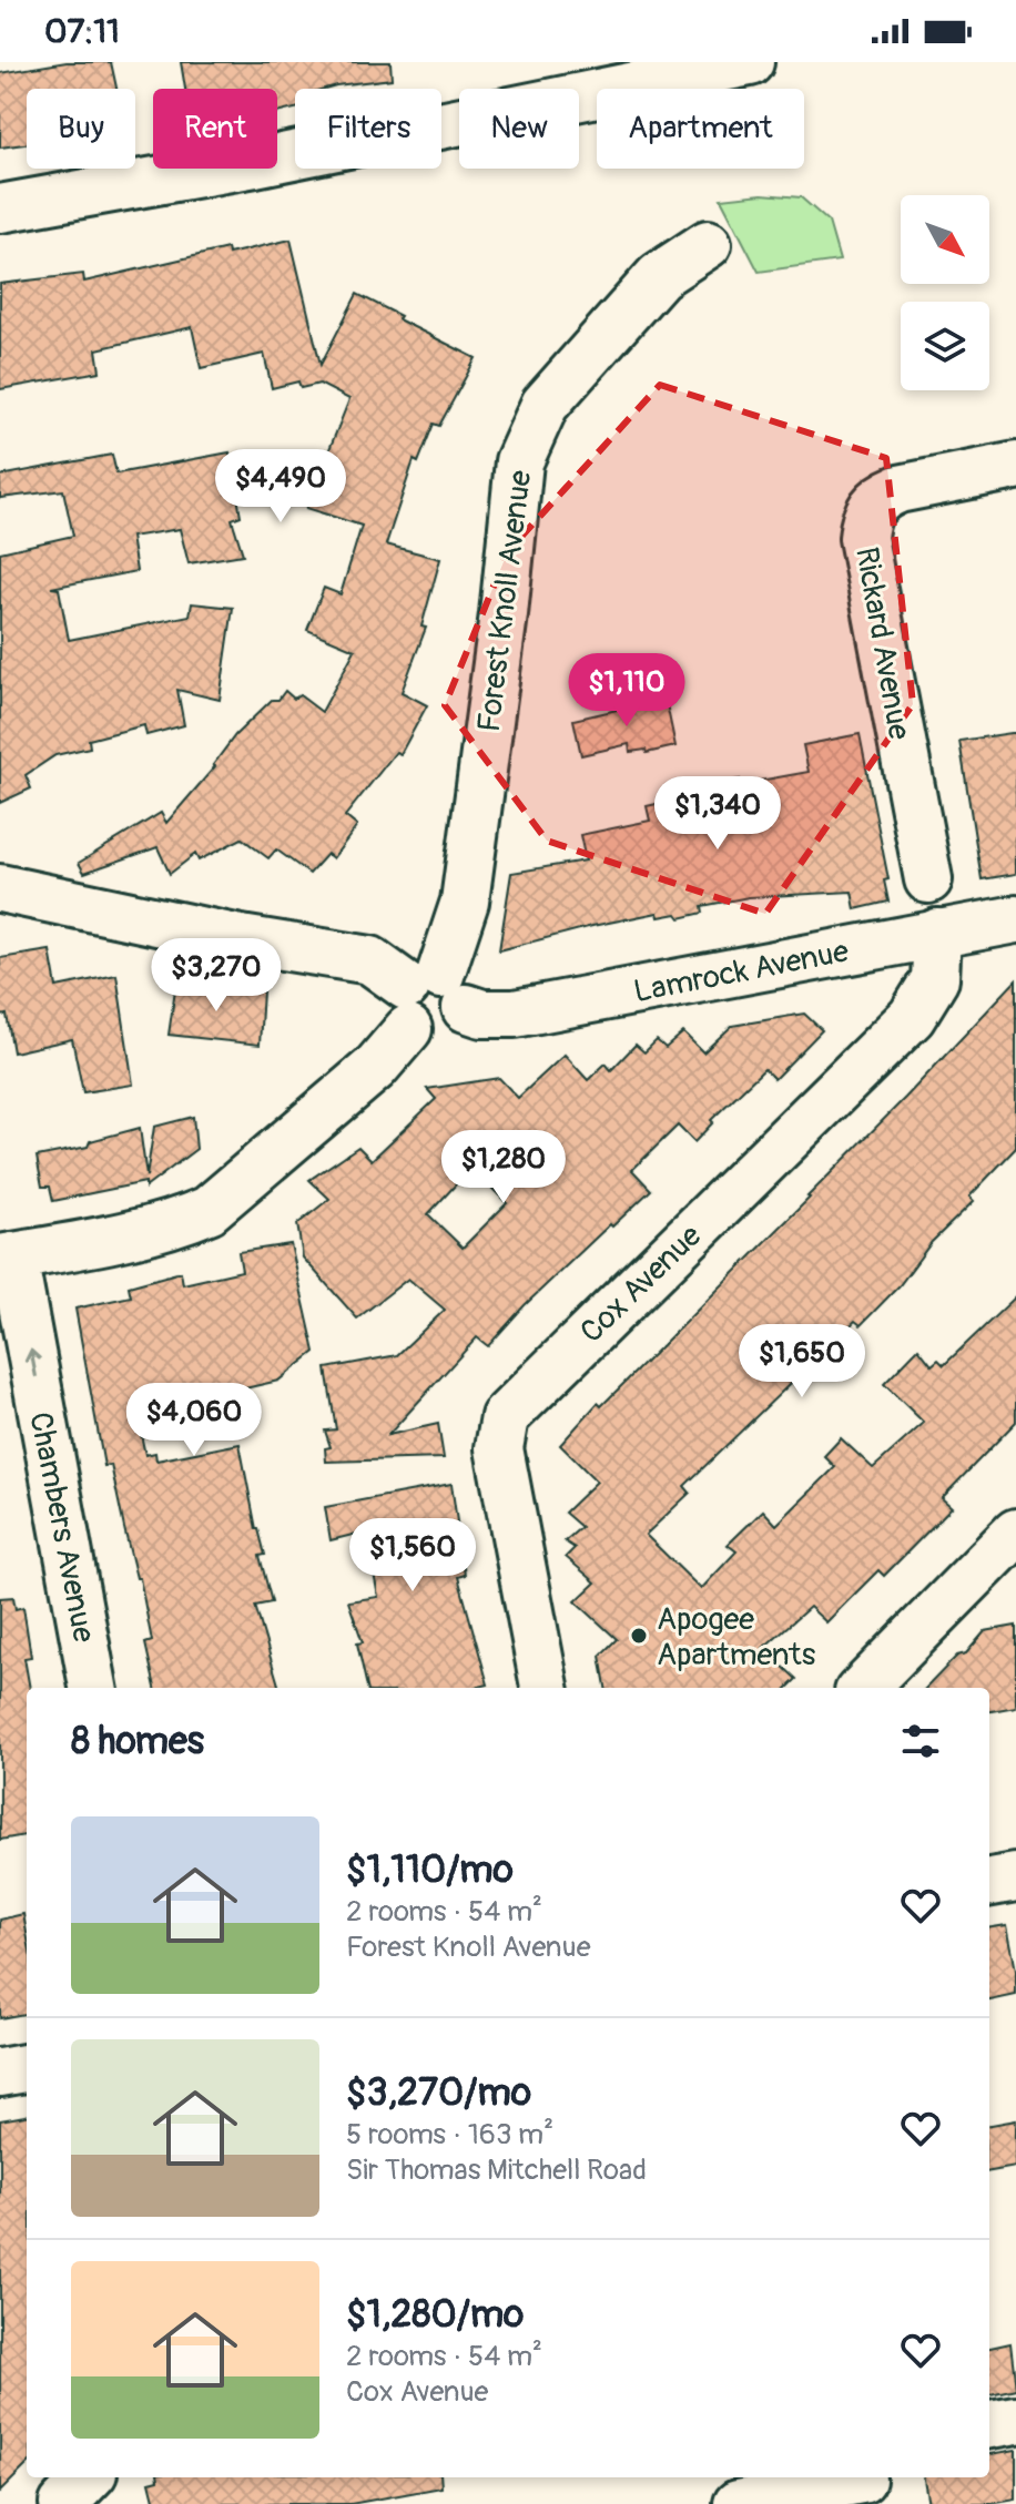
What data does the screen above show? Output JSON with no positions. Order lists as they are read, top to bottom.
{
  "streets": {
    "street": [
      "Forest Knoll Avenue",
      "Rickard Avenue",
      "Lamrock Avenue",
      "Cox Avenue",
      "Chambers Avenue"
    ]
  },
  "crossings": [
    ["Forest Knoll Avenue", "Lamrock Avenue"],
    ["Lamrock Avenue", "Cox Avenue"]
  ],
  "one_way": ["Chambers Avenue"],
  "places": ["Apogee Apartments"],
  "north": "bottom right",
  "page": {
    "status": "07:11",
    "chip": [
      "Buy",
      "Rent",
      "Filters",
      "New",
      "Apartment"
    ],
    "price": [
      "$4,490",
      "$1,110",
      "$1,340",
      "$3,270",
      "$1,280",
      "$1,650",
      "$4,060",
      "$1,560"
    ],
    "heading": "8 homes",
    "list": [
      {
        "name": "$1,110/mo",
        "note": "2 rooms · 54 m² · Forest Knoll Avenue"
      },
      {
        "name": "$3,270/mo",
        "note": "5 rooms · 163 m² · Sir Thomas Mitchell Road"
      },
      {
        "name": "$1,280/mo",
        "note": "2 rooms · 54 m² · Cox Avenue"
      }
    ]
  }
}
